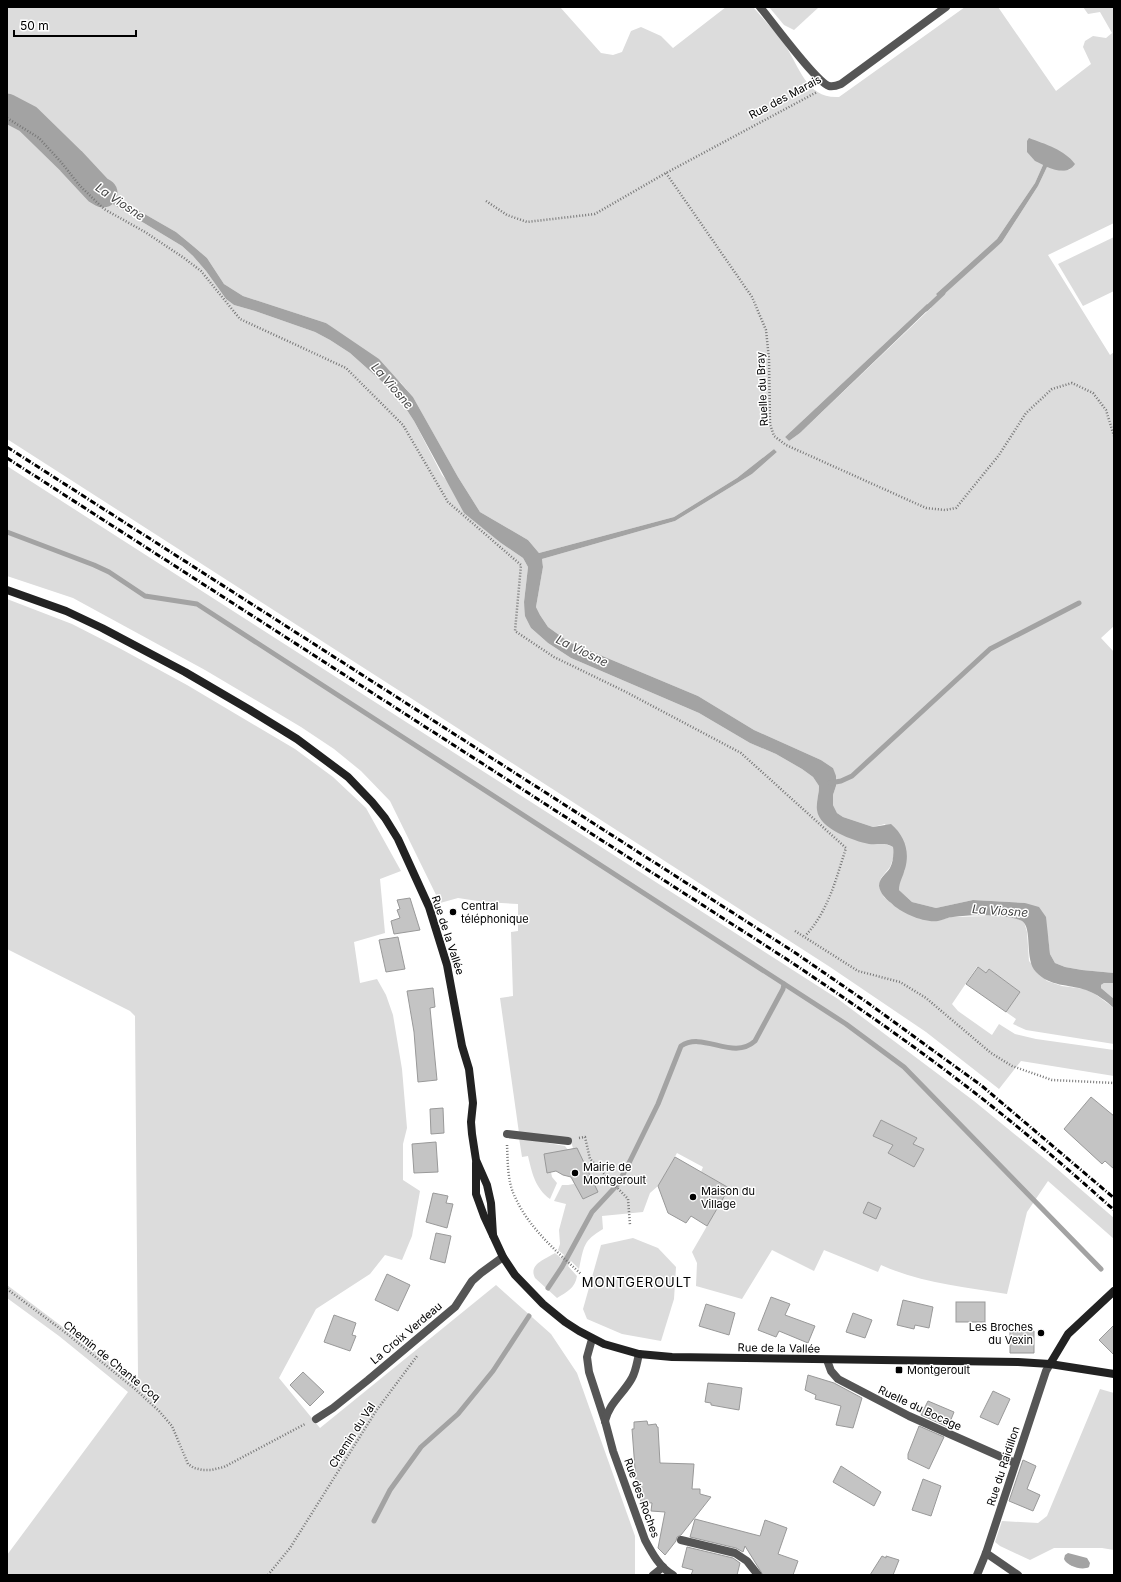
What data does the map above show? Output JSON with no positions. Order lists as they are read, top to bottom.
{
  "streets": {
    "main road": ["Rue de la Vallée"],
    "street": [
      "Rue des Marais",
      "La Croix Verdeau",
      "Ruelle du Bocage",
      "Rue du Raidillon",
      "Rue des Roches"
    ],
    "path": ["Ruelle du Bray", "Chemin de Chante Coq", "Chemin du Val"]
  },
  "crossings": [
    ["Rue des Marais", "Ruelle du Bray"],
    ["Rue de la Vallée", "La Croix Verdeau"],
    ["Rue de la Vallée", "Ruelle du Bocage"],
    ["Rue de la Vallée", "Rue du Raidillon"],
    ["Rue de la Vallée", "Rue des Roches"],
    ["La Croix Verdeau", "Chemin de Chante Coq"],
    ["Ruelle du Bocage", "Rue du Raidillon"]
  ],
  "districts": ["MONTGEROULT"],
  "water": ["La Viosne"],
  "places": {
    "other": [
      "Central téléphonique",
      "Mairie de Montgeroult",
      "Maison du Village",
      "Les Broches du Vexin"
    ],
    "transit": ["Montgeroult"]
  },
  "scale_bar": "50 m"
}
